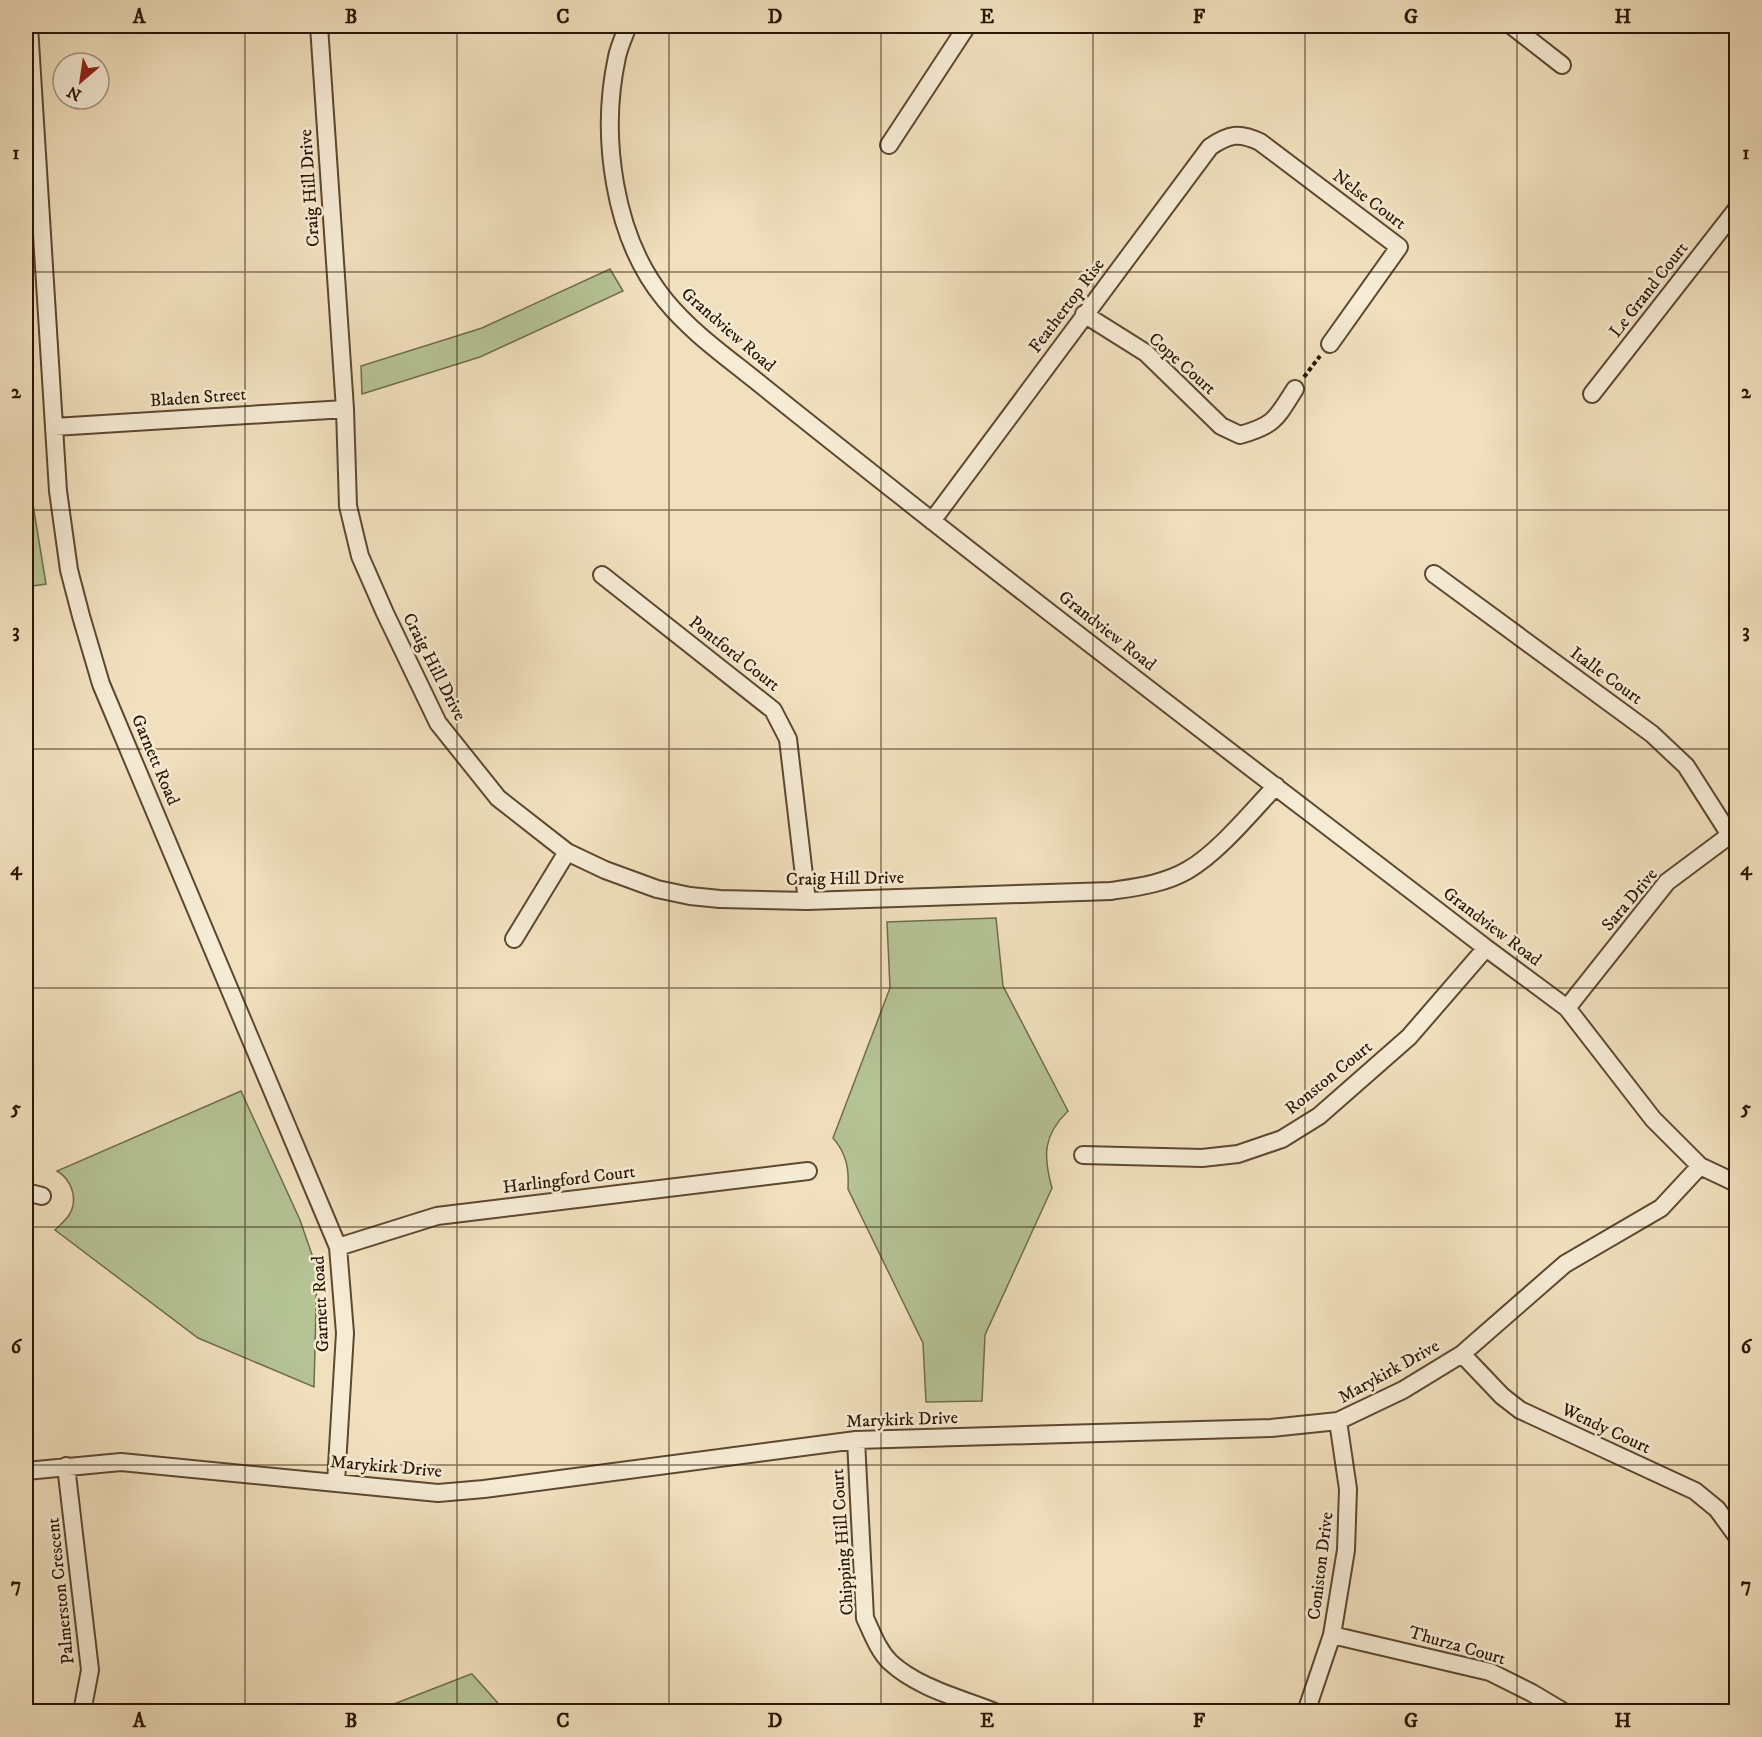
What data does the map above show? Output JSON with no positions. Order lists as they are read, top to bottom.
{
  "streets": {
    "street": [
      "Craig Hill Drive",
      "Nelse Court",
      "Le Grand Court",
      "Feathertop Rise",
      "Grandview Road",
      "Cope Court",
      "Bladen Street",
      "Pontford Court",
      "Italle Court",
      "Garnett Road",
      "Sara Drive",
      "Ronston Court",
      "Harlingford Court",
      "Marykirk Drive",
      "Wendy Court",
      "Chipping Hill Court",
      "Coniston Drive",
      "Palmerston Crescent",
      "Thurza Court"
    ]
  },
  "crossings": [
    ["Craig Hill Drive", "Grandview Road"],
    ["Craig Hill Drive", "Bladen Street"],
    ["Craig Hill Drive", "Pontford Court"],
    ["Nelse Court", "Feathertop Rise"],
    ["Feathertop Rise", "Grandview Road"],
    ["Feathertop Rise", "Cope Court"],
    ["Grandview Road", "Sara Drive"],
    ["Grandview Road", "Ronston Court"],
    ["Grandview Road", "Marykirk Drive"],
    ["Bladen Street", "Garnett Road"],
    ["Italle Court", "Sara Drive"],
    ["Garnett Road", "Harlingford Court"],
    ["Garnett Road", "Marykirk Drive"],
    ["Marykirk Drive", "Wendy Court"],
    ["Marykirk Drive", "Chipping Hill Court"],
    ["Marykirk Drive", "Coniston Drive"],
    ["Marykirk Drive", "Palmerston Crescent"],
    ["Coniston Drive", "Thurza Court"]
  ],
  "north": "bottom left",
  "grid": {
    "columns": [
      "A",
      "B",
      "C",
      "D",
      "E",
      "F",
      "G",
      "H"
    ],
    "rows": [
      "1",
      "2",
      "3",
      "4",
      "5",
      "6",
      "7"
    ]
  }
}
